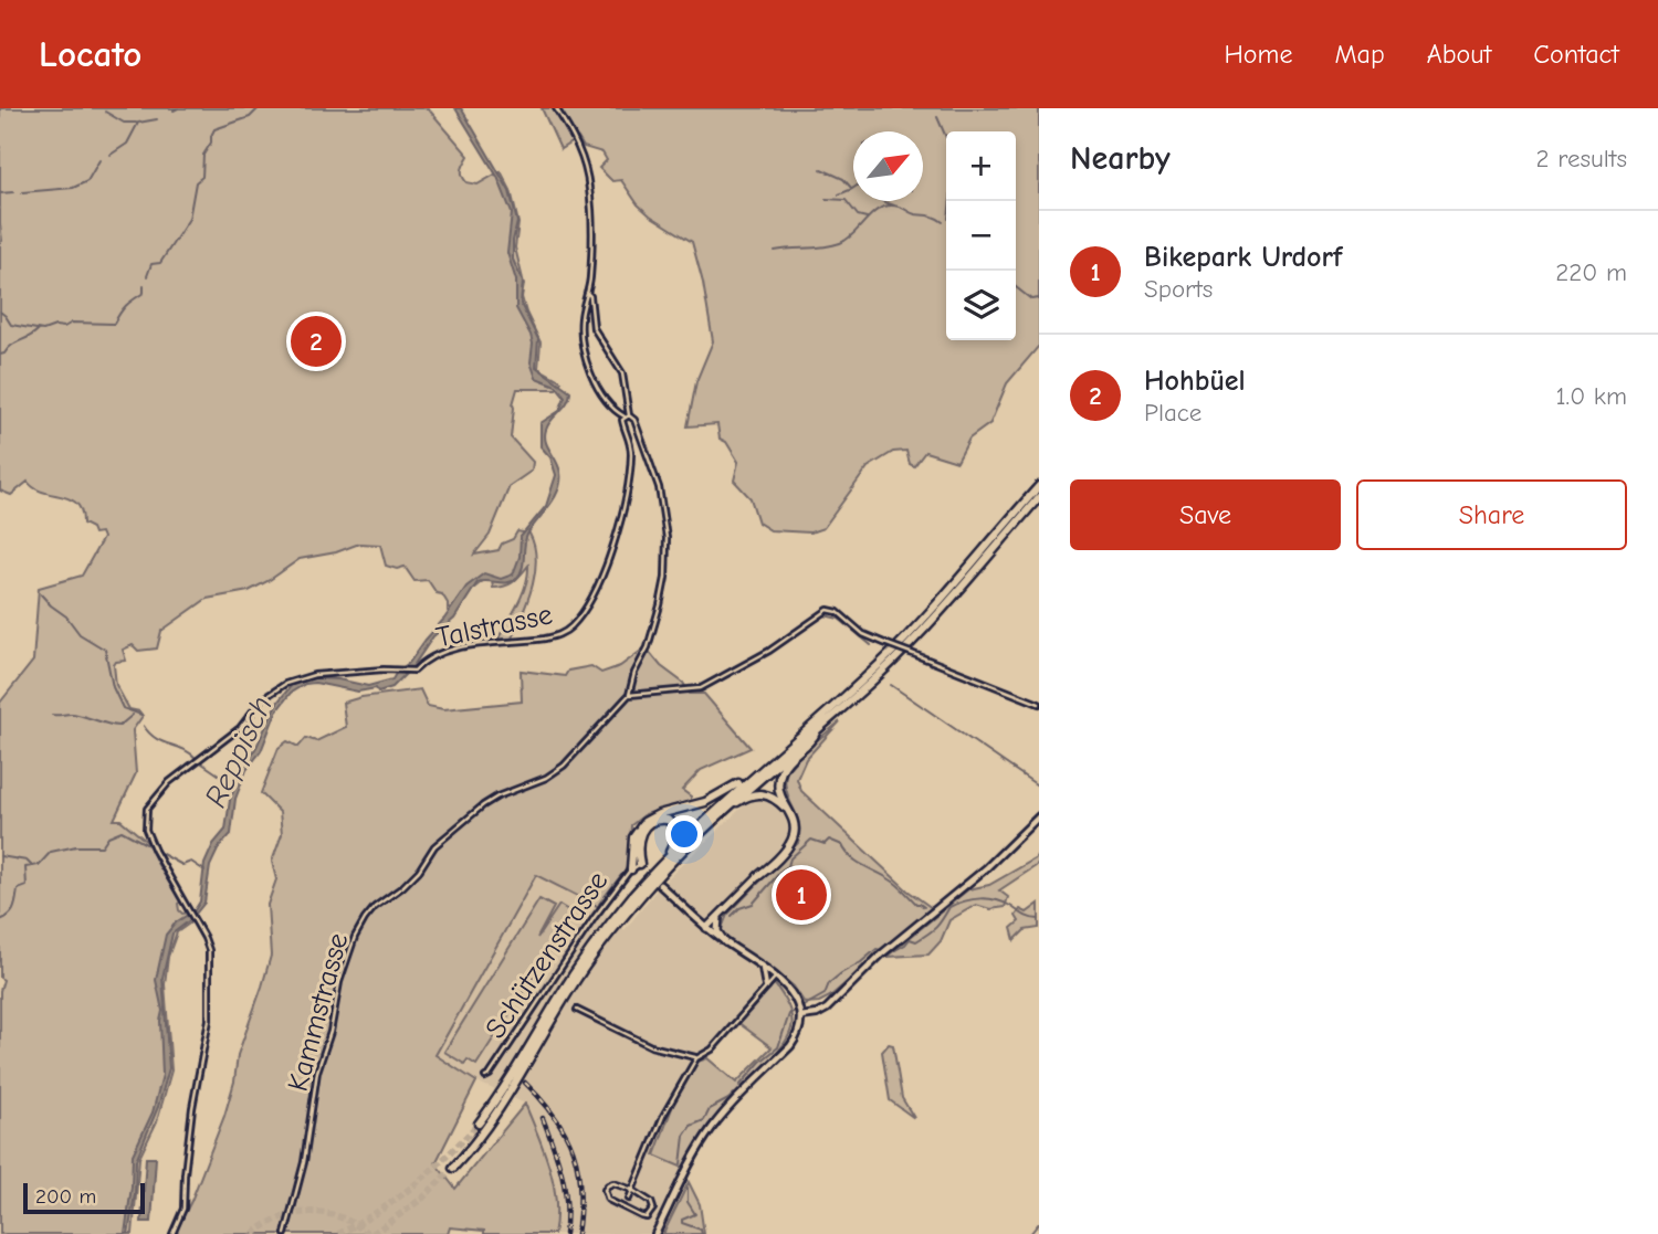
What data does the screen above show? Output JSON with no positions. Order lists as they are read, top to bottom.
{
  "streets": {
    "street": ["Talstrasse", "Schützenstrasse", "Kammstrasse"]
  },
  "water": ["Reppisch"],
  "scale_bar": "200 m",
  "north": "top right",
  "page": {
    "header": "Locato",
    "nav": [
      "Home",
      "Map",
      "About",
      "Contact"
    ],
    "heading": ["Nearby", "2 results"],
    "map_buttons": ["+", "−"],
    "list": [
      {
        "mark": "1",
        "name": "Bikepark Urdorf",
        "note": "Sports",
        "value": "220 m"
      },
      {
        "mark": "2",
        "name": "Hohbüel",
        "note": "Place",
        "value": "1.0 km"
      }
    ],
    "pins": ["2", "1"],
    "buttons": ["Save", "Share"],
    "scale": "200 m"
  }
}
